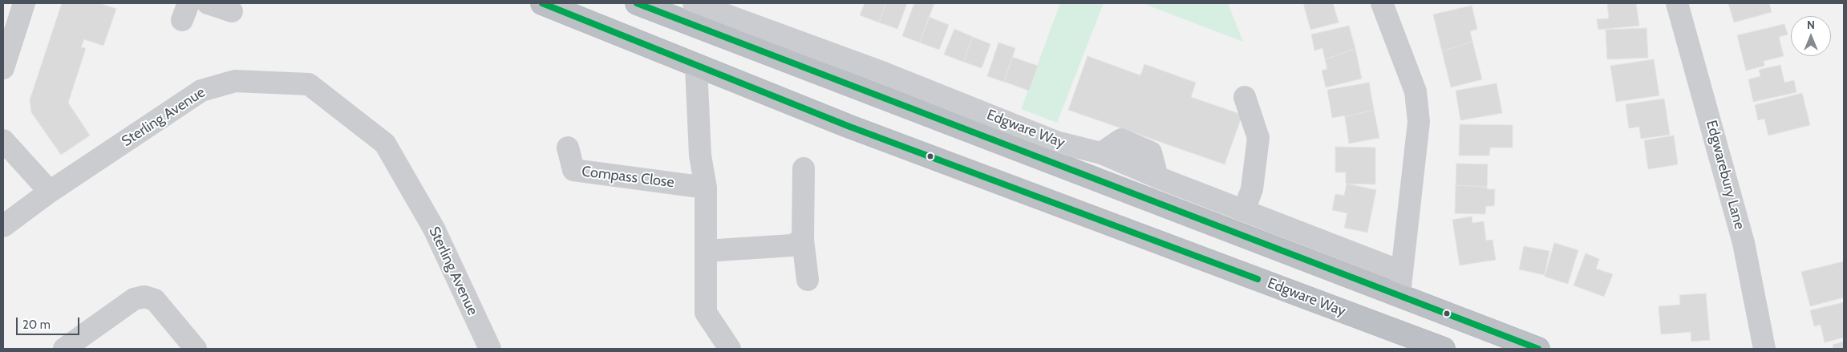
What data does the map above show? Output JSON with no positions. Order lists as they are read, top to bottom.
{
  "streets": {
    "highway": ["Edgware Way"],
    "street": ["Sterling Avenue", "Edgwarebury Lane", "Compass Close"]
  },
  "scale_bar": "20 m",
  "north": "top"
}
